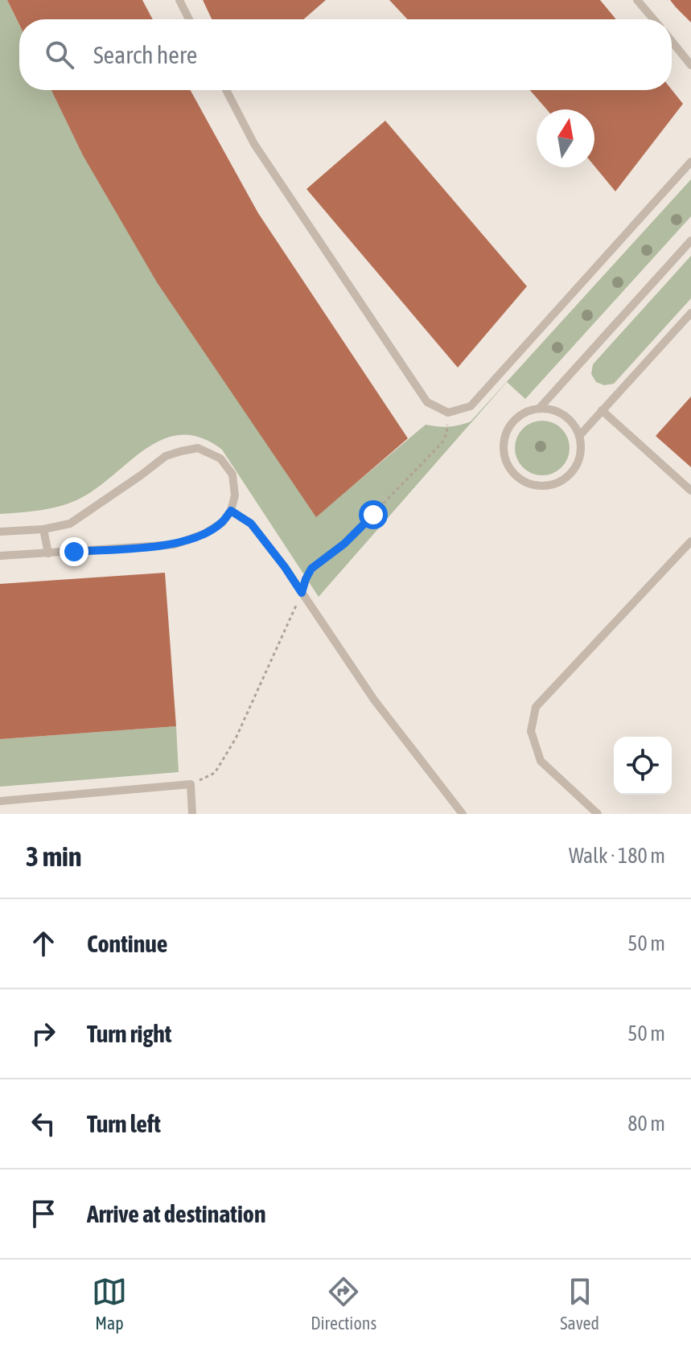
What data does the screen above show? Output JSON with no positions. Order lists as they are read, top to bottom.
{
  "north": "top",
  "page": {
    "search": "Search here",
    "heading": ["3 min", "Walk · 180 m"],
    "list": [
      ["Continue", "50 m"],
      ["Turn right", "50 m"],
      ["Turn left", "80 m"],
      "Arrive at destination"
    ],
    "nav": ["Map", "Directions", "Saved"]
  }
}
